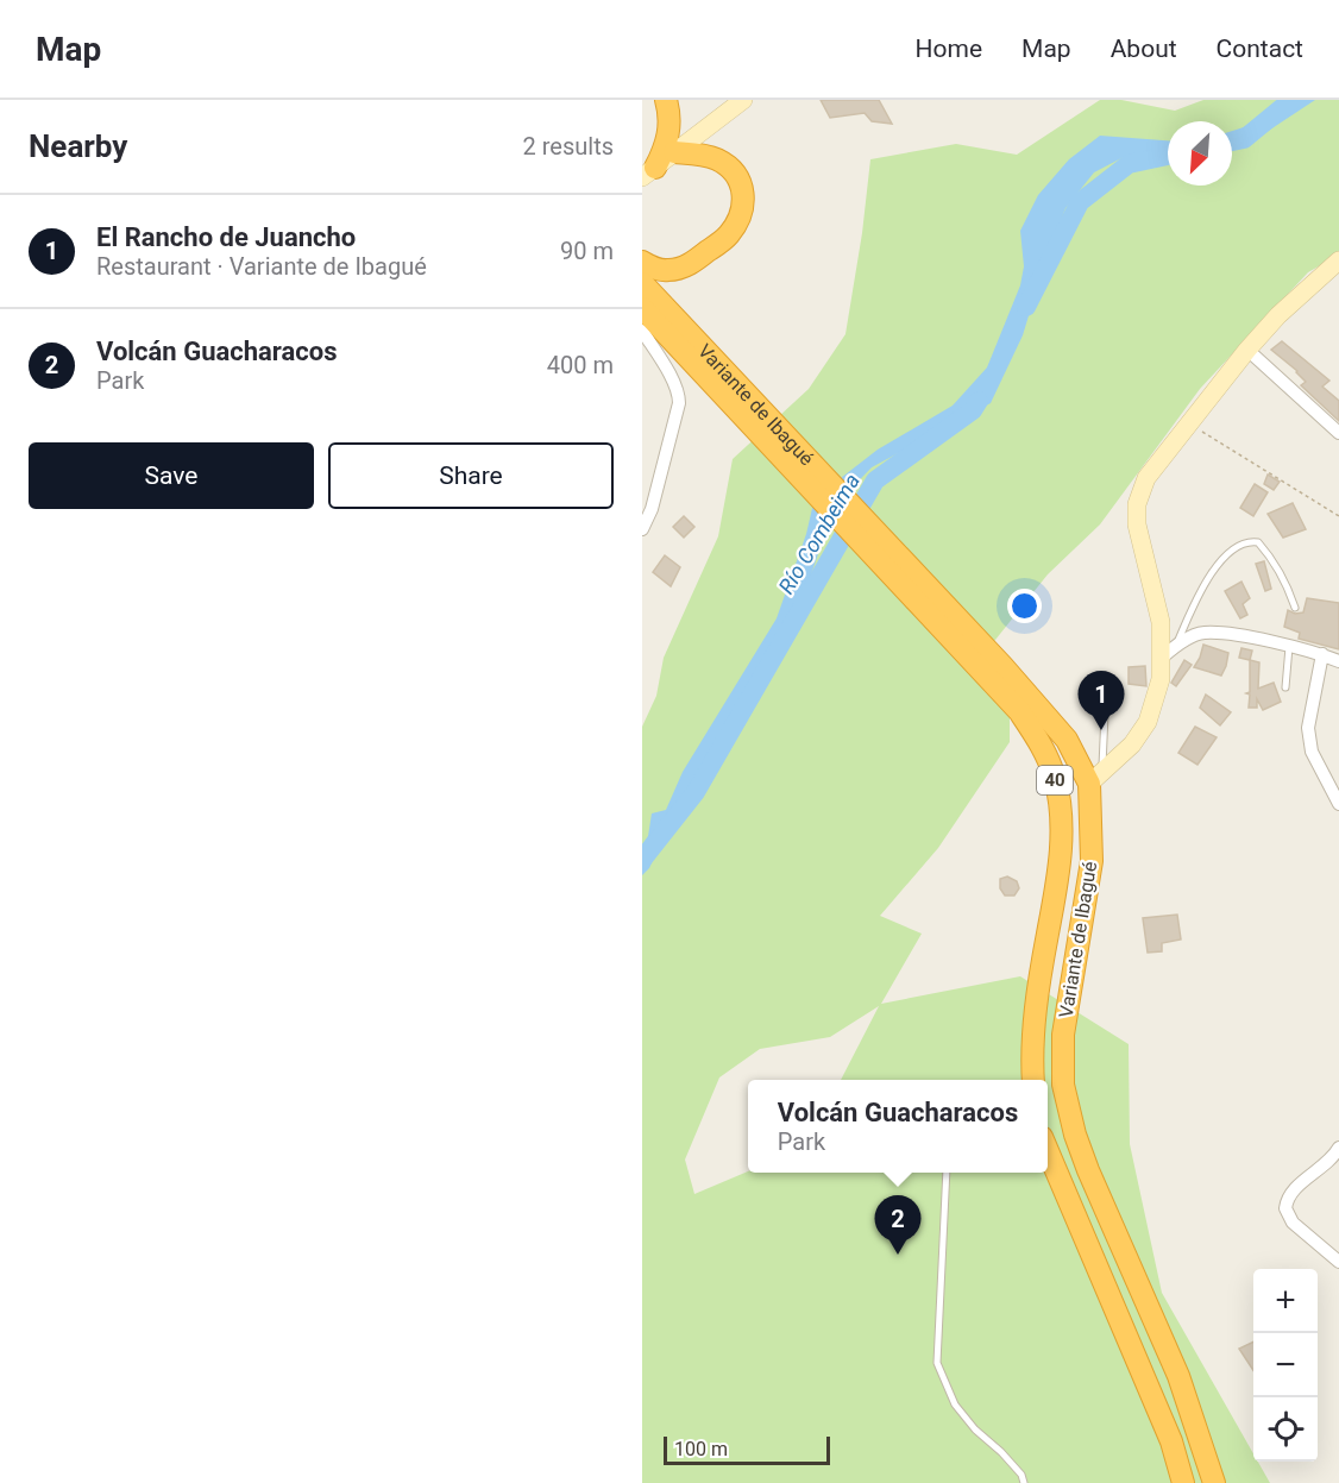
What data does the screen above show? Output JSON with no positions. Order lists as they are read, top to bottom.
{
  "streets": {
    "highway": ["Variante de Ibagué", "40"]
  },
  "water": ["Río Combeima"],
  "scale_bar": "100 m",
  "north": "bottom left",
  "page": {
    "header": "Map",
    "nav": [
      "Home",
      "Map",
      "About",
      "Contact"
    ],
    "heading": ["Nearby", "2 results"],
    "list": [
      {
        "mark": "1",
        "name": "El Rancho de Juancho",
        "note": "Restaurant · Variante de Ibagué",
        "value": "90 m"
      },
      {
        "mark": "2",
        "name": "Volcán Guacharacos",
        "note": "Park",
        "value": "400 m"
      }
    ],
    "buttons": ["Save", "Share"],
    "pins": ["1", "2"],
    "popup": ["Volcán Guacharacos", "Park"],
    "map_buttons": ["+", "−"],
    "scale": "100 m"
  }
}
